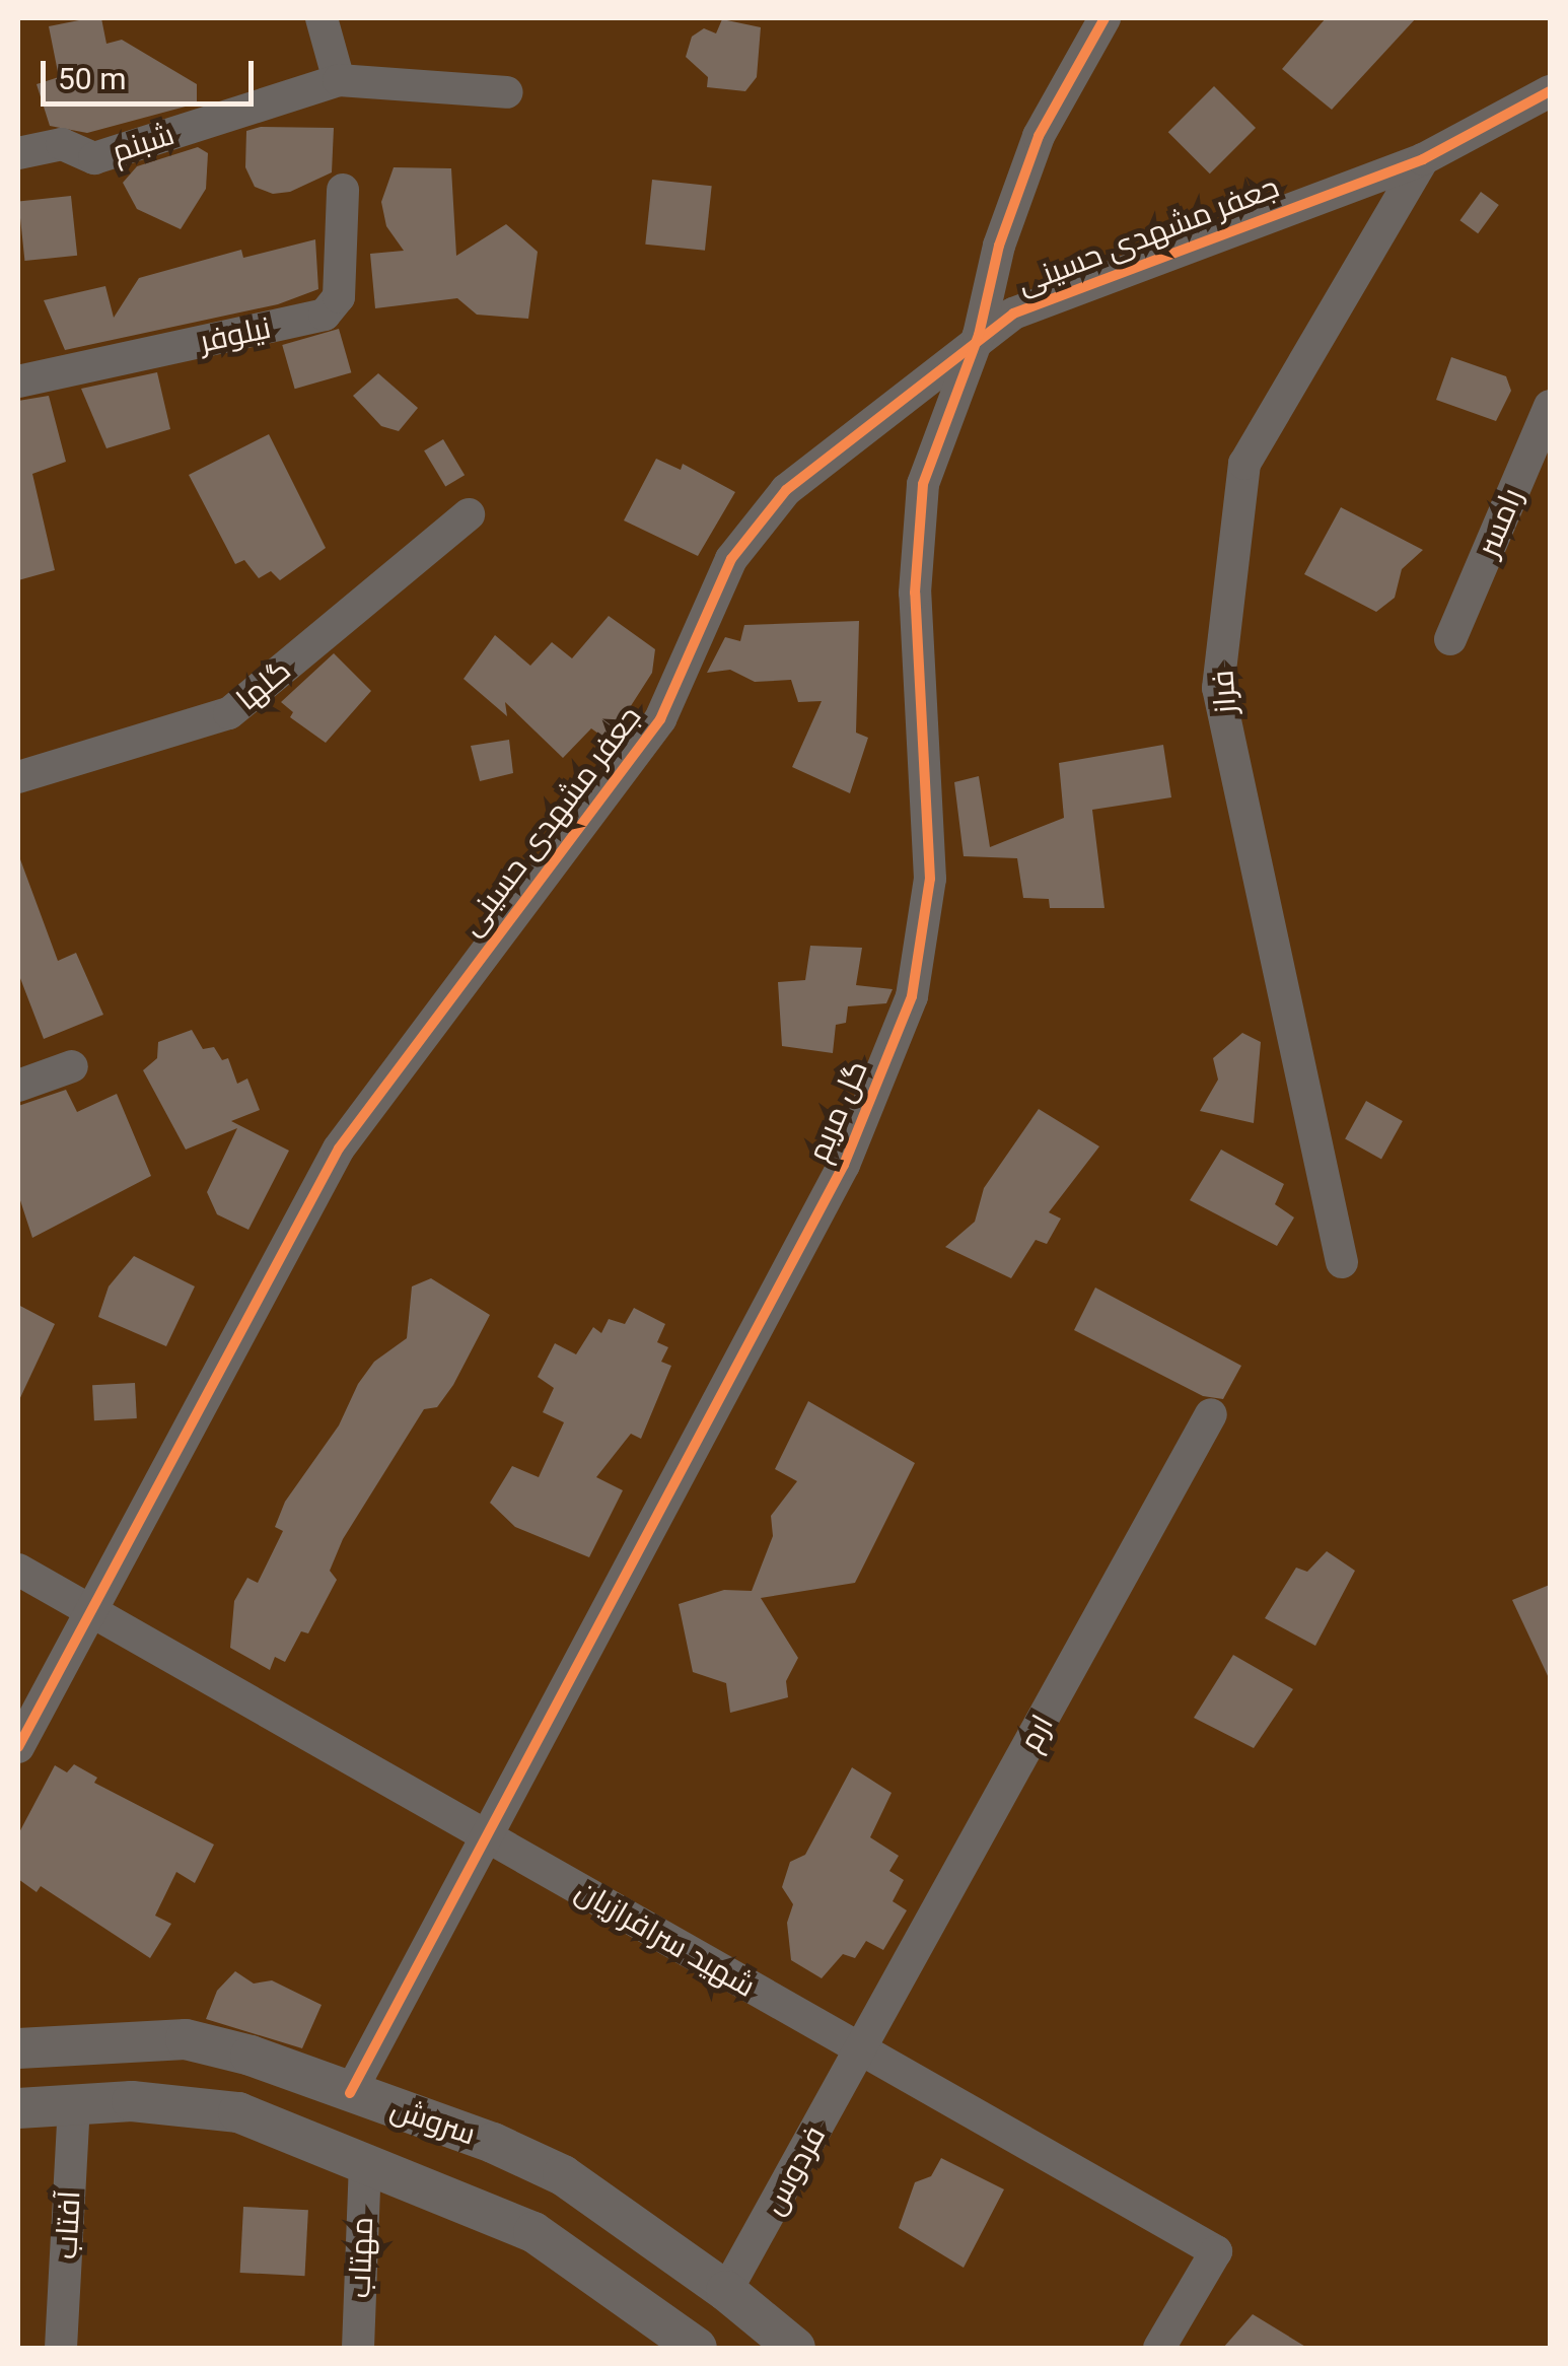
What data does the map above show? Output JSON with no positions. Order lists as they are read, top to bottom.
{
  "streets": {
    "street": [
      "شبنم",
      "جعفر مشهدی حسینی",
      "نیلوفر",
      "رامسر",
      "گلها",
      "فراز",
      "گل مریم",
      "ارم",
      "شهید سرافرازیان",
      "سروش",
      "فردوس",
      "آفتاب",
      "مهتاب"
    ]
  },
  "crossings": [
    ["جعفر مشهدی حسینی", "فراز"],
    ["جعفر مشهدی حسینی", "گل مریم"],
    ["جعفر مشهدی حسینی", "شهید سرافرازیان"],
    ["گل مریم", "شهید سرافرازیان"],
    ["گل مریم", "سروش"],
    ["ارم", "شهید سرافرازیان"],
    ["ارم", "فردوس"],
    ["شهید سرافرازیان", "فردوس"],
    ["سروش", "فردوس"]
  ],
  "scale_bar": "50 m"
}
